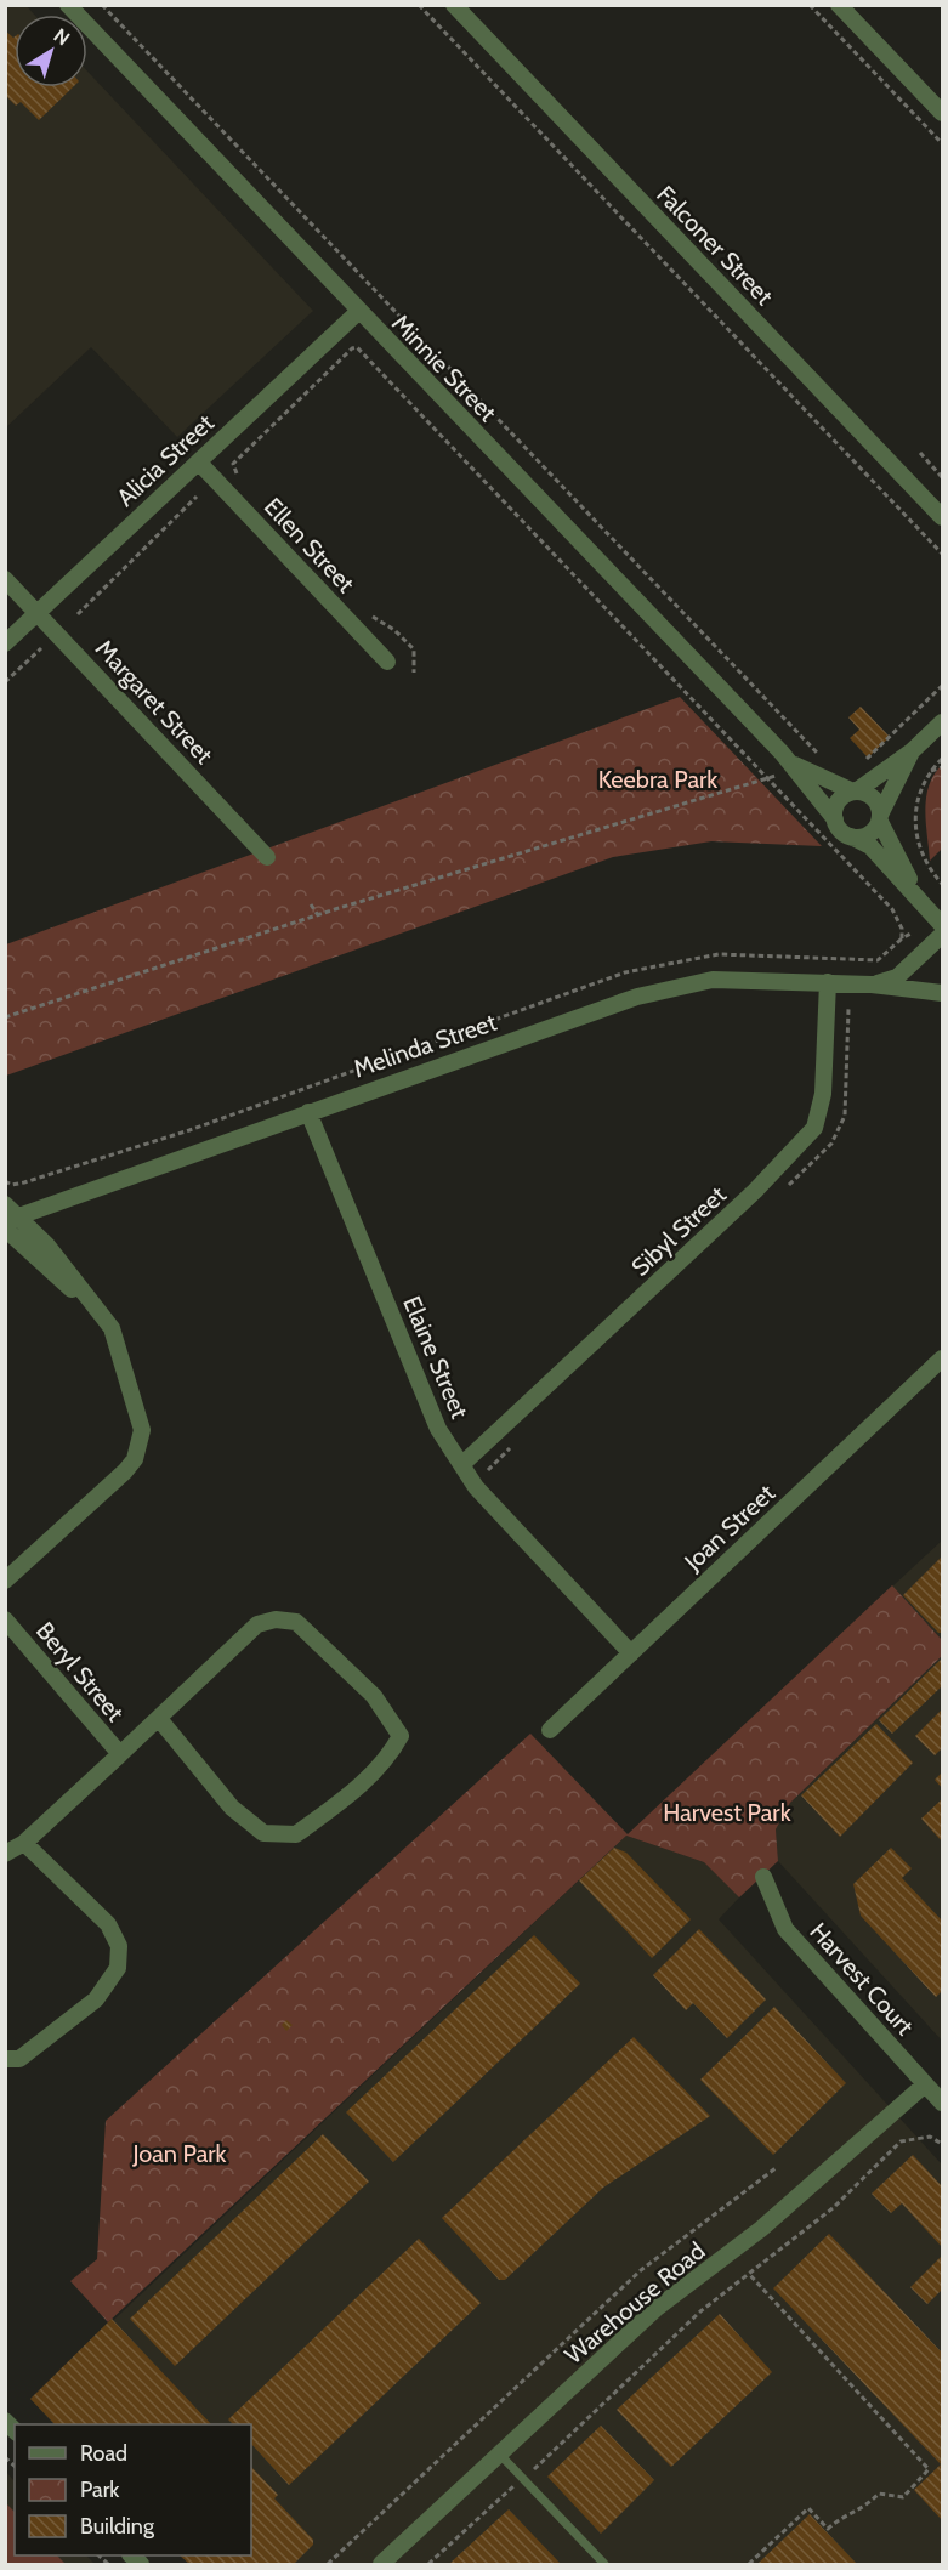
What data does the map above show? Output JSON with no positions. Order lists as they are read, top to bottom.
{
  "streets": {
    "street": [
      "Falconer Street",
      "Minnie Street",
      "Alicia Street",
      "Ellen Street",
      "Margaret Street",
      "Melinda Street",
      "Sibyl Street",
      "Elaine Street",
      "Joan Street",
      "Beryl Street",
      "Harvest Court",
      "Warehouse Road"
    ]
  },
  "crossings": [
    ["Minnie Street", "Alicia Street"],
    ["Alicia Street", "Ellen Street"],
    ["Alicia Street", "Margaret Street"],
    ["Melinda Street", "Sibyl Street"],
    ["Melinda Street", "Elaine Street"],
    ["Sibyl Street", "Elaine Street"],
    ["Elaine Street", "Joan Street"],
    ["Harvest Court", "Warehouse Road"]
  ],
  "parks": ["Keebra Park", "Harvest Park", "Joan Park"],
  "legend": ["Road", "Park", "Building"],
  "north": "top right"
}
